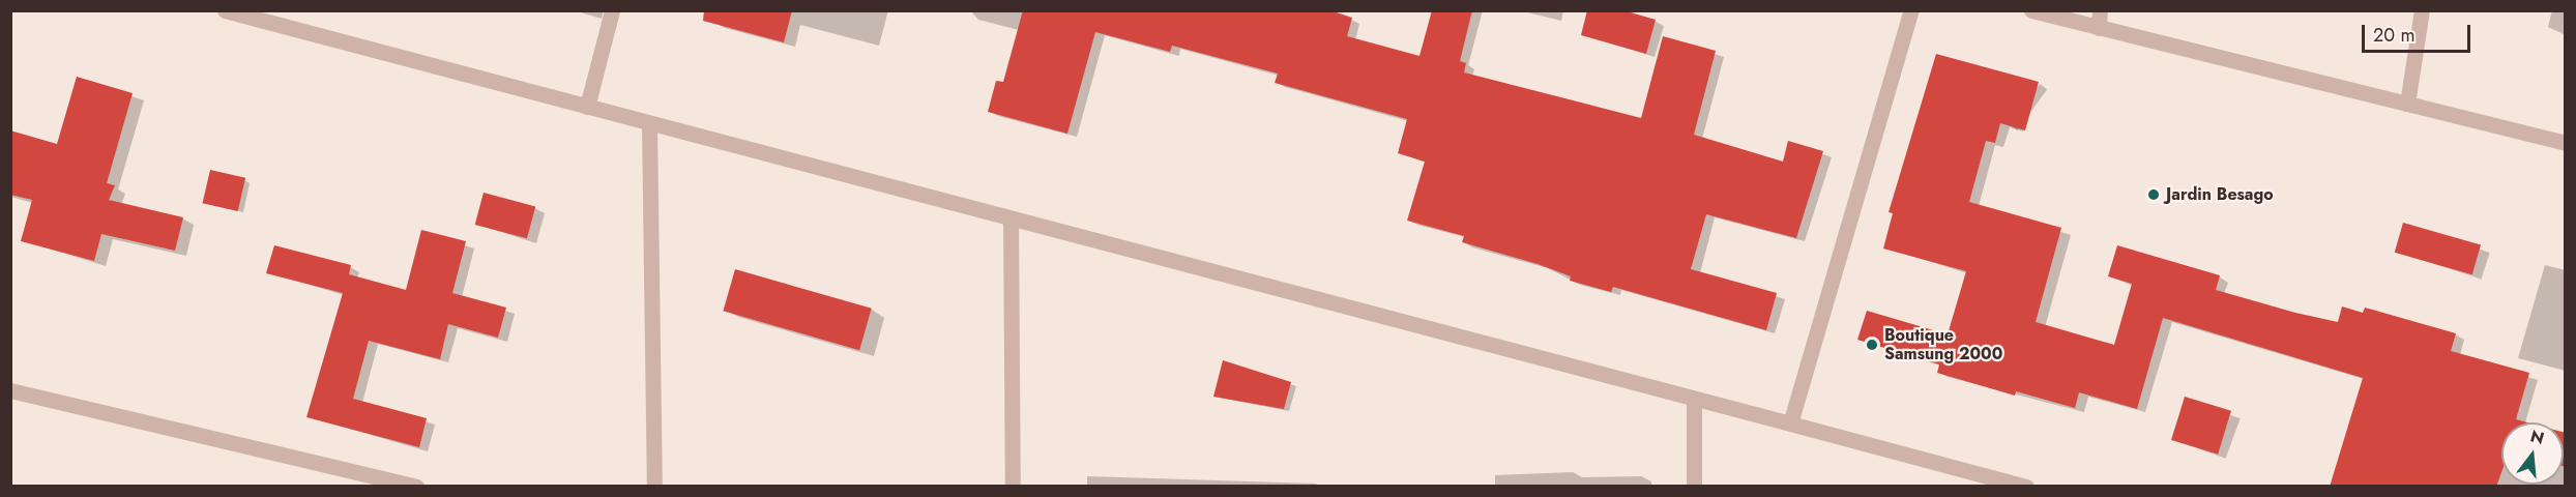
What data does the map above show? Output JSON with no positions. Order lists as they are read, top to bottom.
{
  "places": ["Jardin Besago", "Boutique Samsung 2000"],
  "scale_bar": "20 m",
  "north": "top"
}
